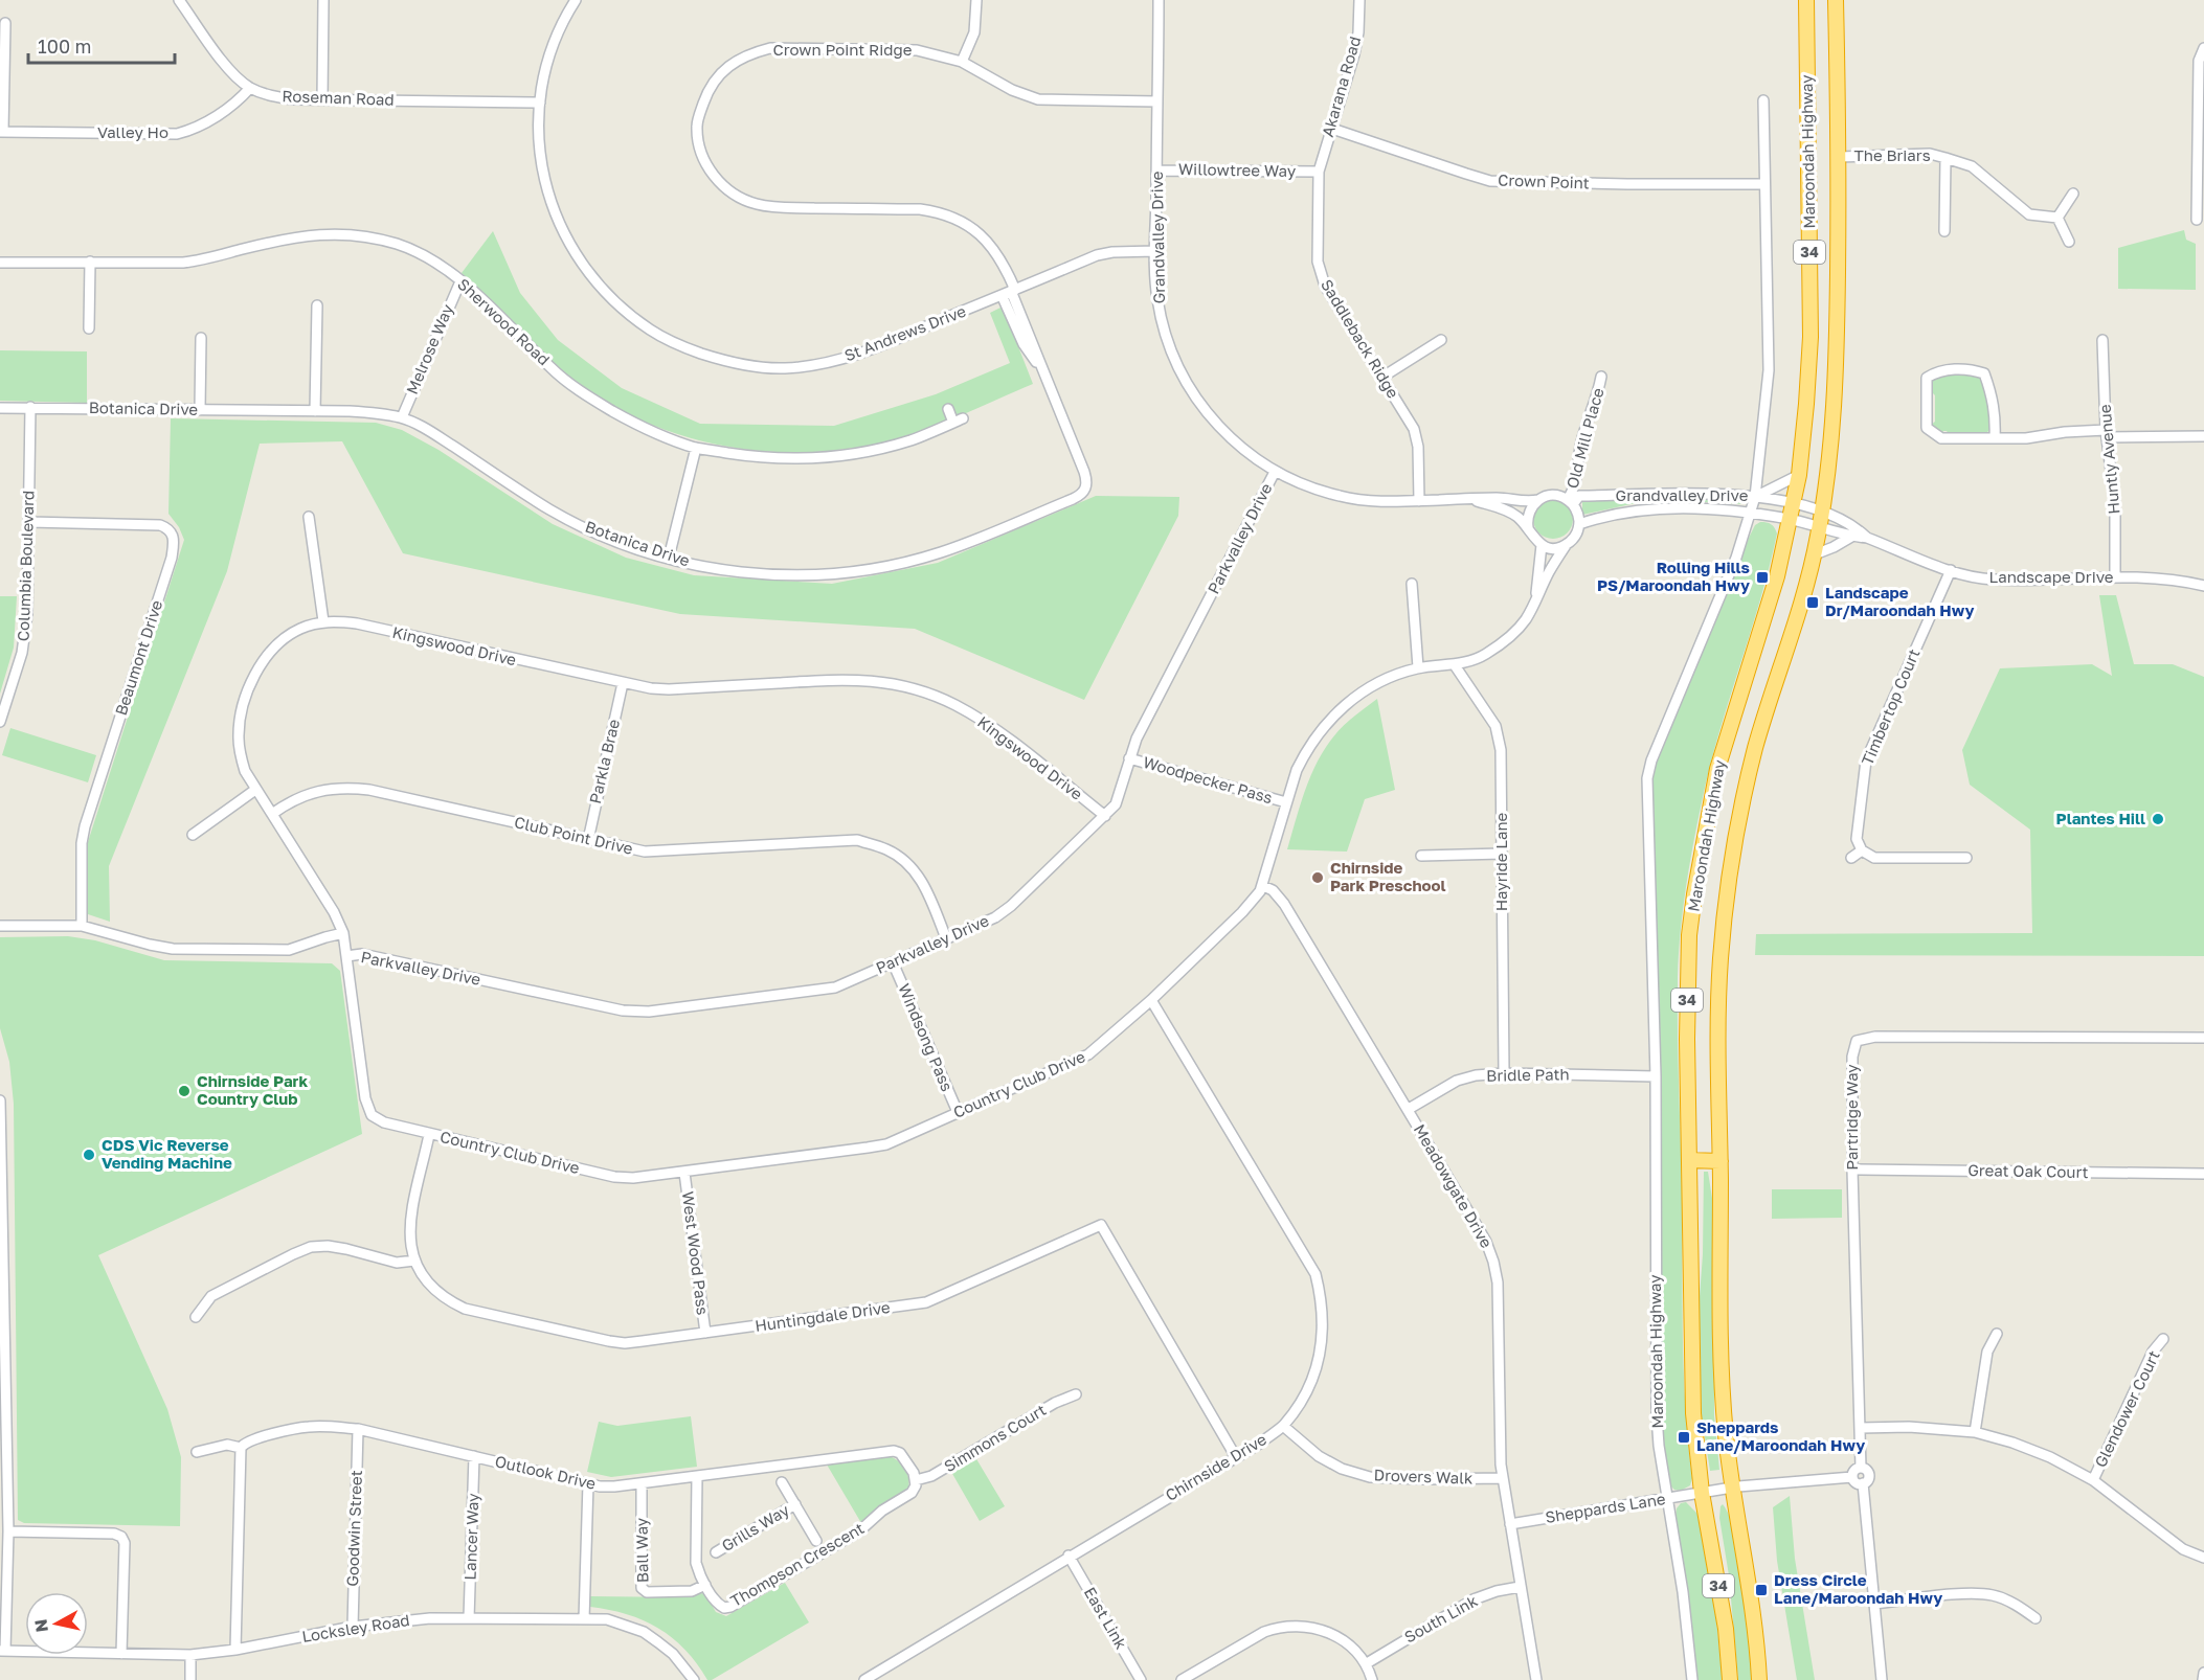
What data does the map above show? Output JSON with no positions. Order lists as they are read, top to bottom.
{
  "streets": {
    "highway": ["Maroondah Highway", "34"],
    "street": [
      "Crown Point Ridge",
      "Akarana Road",
      "Roseman Road",
      "Valley Ho",
      "The Briars",
      "Willowtree Way",
      "Crown Point",
      "Grandvalley Drive",
      "Sherwood Road",
      "St Andrews Drive",
      "Saddleback Ridge",
      "Melrose Way",
      "Botanica Drive",
      "Old Mill Place",
      "Huntly Avenue",
      "Parkvalley Drive",
      "Columbia Boulevard",
      "Landscape Drive",
      "Kingswood Drive",
      "Beaumont Drive",
      "Timbertop Court",
      "Parkla Brae",
      "Woodpecker Pass",
      "Club Point Drive",
      "Hayride Lane",
      "Windsong Pass",
      "Bridle Path",
      "Country Club Drive",
      "Partridge Way",
      "Great Oak Court",
      "Meadowgate Drive",
      "West Wood Pass",
      "Huntingdale Drive",
      "Glendower Court",
      "Simmons Court",
      "Chirnside Drive",
      "Outlook Drive",
      "Drovers Walk",
      "Sheppards Lane",
      "Goodwin Street",
      "Grills Way",
      "Lancer Way",
      "Ball Way",
      "Thompson Crescent",
      "East Link",
      "South Link",
      "Locksley Road"
    ]
  },
  "crossings": [
    ["Crown Point Ridge", "Grandvalley Drive"],
    ["Crown Point Ridge", "St Andrews Drive"],
    ["Crown Point Ridge", "Botanica Drive"],
    ["Akarana Road", "Willowtree Way"],
    ["Akarana Road", "Crown Point"],
    ["Akarana Road", "Saddleback Ridge"],
    ["Roseman Road", "Valley Ho"],
    ["Roseman Road", "St Andrews Drive"],
    ["Maroondah Highway", "The Briars"],
    ["Maroondah Highway", "Crown Point"],
    ["Maroondah Highway", "Grandvalley Drive"],
    ["Maroondah Highway", "Landscape Drive"],
    ["Maroondah Highway", "Bridle Path"],
    ["Maroondah Highway", "Sheppards Lane"],
    ["Willowtree Way", "Grandvalley Drive"],
    ["Willowtree Way", "Saddleback Ridge"],
    ["Grandvalley Drive", "St Andrews Drive"],
    ["Grandvalley Drive", "Saddleback Ridge"],
    ["Grandvalley Drive", "Old Mill Place"],
    ["Grandvalley Drive", "Parkvalley Drive"],
    ["Grandvalley Drive", "Landscape Drive"],
    ["Grandvalley Drive", "Country Club Drive"],
    ["Sherwood Road", "Melrose Way"],
    ["St Andrews Drive", "Botanica Drive"],
    ["Melrose Way", "Botanica Drive"],
    ["Botanica Drive", "Columbia Boulevard"],
    ["Old Mill Place", "Country Club Drive"],
    ["Huntly Avenue", "Landscape Drive"],
    ["Parkvalley Drive", "Kingswood Drive"],
    ["Parkvalley Drive", "Woodpecker Pass"],
    ["Parkvalley Drive", "Club Point Drive"],
    ["Parkvalley Drive", "Windsong Pass"],
    ["Columbia Boulevard", "Beaumont Drive"],
    ["Landscape Drive", "Timbertop Court"],
    ["Kingswood Drive", "Parkla Brae"],
    ["Kingswood Drive", "Club Point Drive"],
    ["Kingswood Drive", "Country Club Drive"],
    ["Parkla Brae", "Club Point Drive"],
    ["Woodpecker Pass", "Country Club Drive"],
    ["Hayride Lane", "Bridle Path"],
    ["Hayride Lane", "Country Club Drive"],
    ["Windsong Pass", "Country Club Drive"],
    ["Bridle Path", "Meadowgate Drive"],
    ["Country Club Drive", "Meadowgate Drive"],
    ["Country Club Drive", "West Wood Pass"],
    ["Country Club Drive", "Huntingdale Drive"],
    ["Country Club Drive", "Chirnside Drive"],
    ["Partridge Way", "Great Oak Court"],
    ["Partridge Way", "Sheppards Lane"],
    ["Meadowgate Drive", "Drovers Walk"],
    ["Meadowgate Drive", "Sheppards Lane"],
    ["Meadowgate Drive", "South Link"],
    ["West Wood Pass", "Huntingdale Drive"],
    ["Huntingdale Drive", "Chirnside Drive"],
    ["Simmons Court", "Outlook Drive"],
    ["Simmons Court", "Thompson Crescent"],
    ["Chirnside Drive", "Drovers Walk"],
    ["Chirnside Drive", "East Link"],
    ["Outlook Drive", "Goodwin Street"],
    ["Outlook Drive", "Lancer Way"],
    ["Outlook Drive", "Ball Way"],
    ["Outlook Drive", "Thompson Crescent"],
    ["Goodwin Street", "Locksley Road"],
    ["Lancer Way", "Locksley Road"],
    ["Ball Way", "Thompson Crescent"]
  ],
  "places": {
    "transit": [
      "Rolling Hills PS/Maroondah Hwy",
      "Landscape Dr/Maroondah Hwy",
      "Sheppards Lane/Maroondah Hwy",
      "Dress Circle Lane/Maroondah Hwy"
    ],
    "other": [
      "Plantes Hill",
      "Chirnside Park Preschool",
      "Chirnside Park Country Club",
      "CDS Vic Reverse Vending Machine"
    ]
  },
  "scale_bar": "100 m",
  "north": "left"
}
